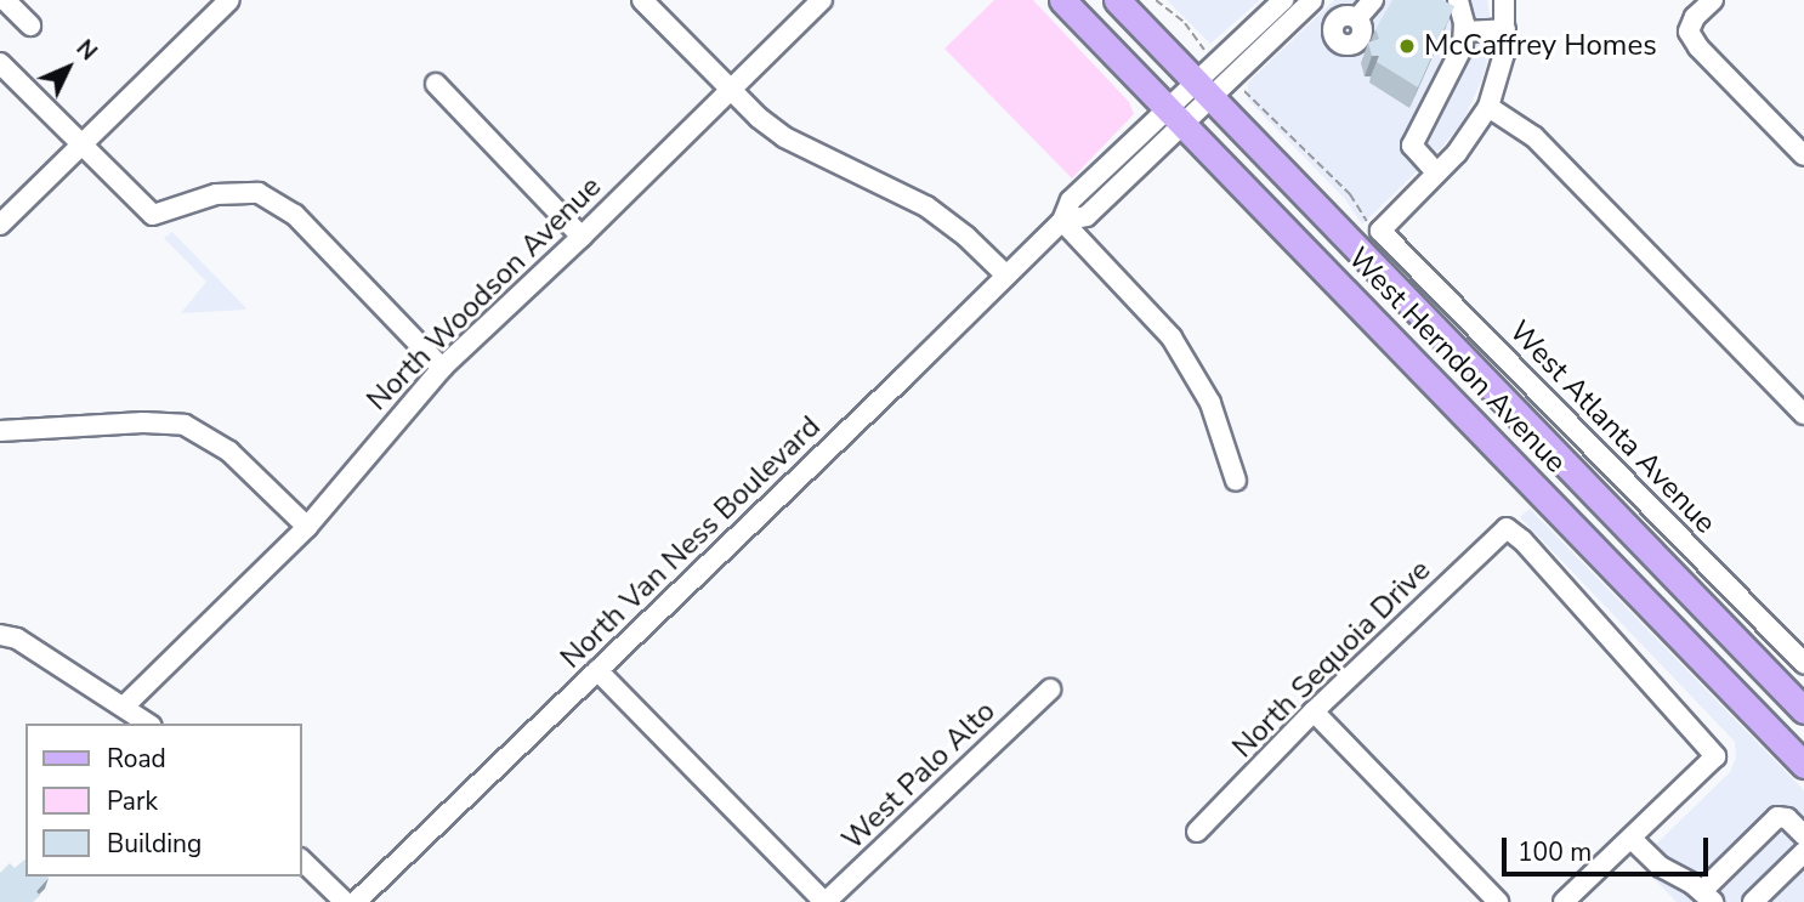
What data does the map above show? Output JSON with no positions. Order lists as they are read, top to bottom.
{
  "streets": {
    "main road": ["West Herndon Avenue"],
    "street": [
      "North Woodson Avenue",
      "West Atlanta Avenue",
      "North Van Ness Boulevard",
      "North Sequoia Drive",
      "West Palo Alto"
    ]
  },
  "crossings": [
    ["West Herndon Avenue", "North Van Ness Boulevard"]
  ],
  "places": ["McCaffrey Homes"],
  "legend": ["Road", "Park", "Building"],
  "scale_bar": "100 m",
  "north": "top right"
}
